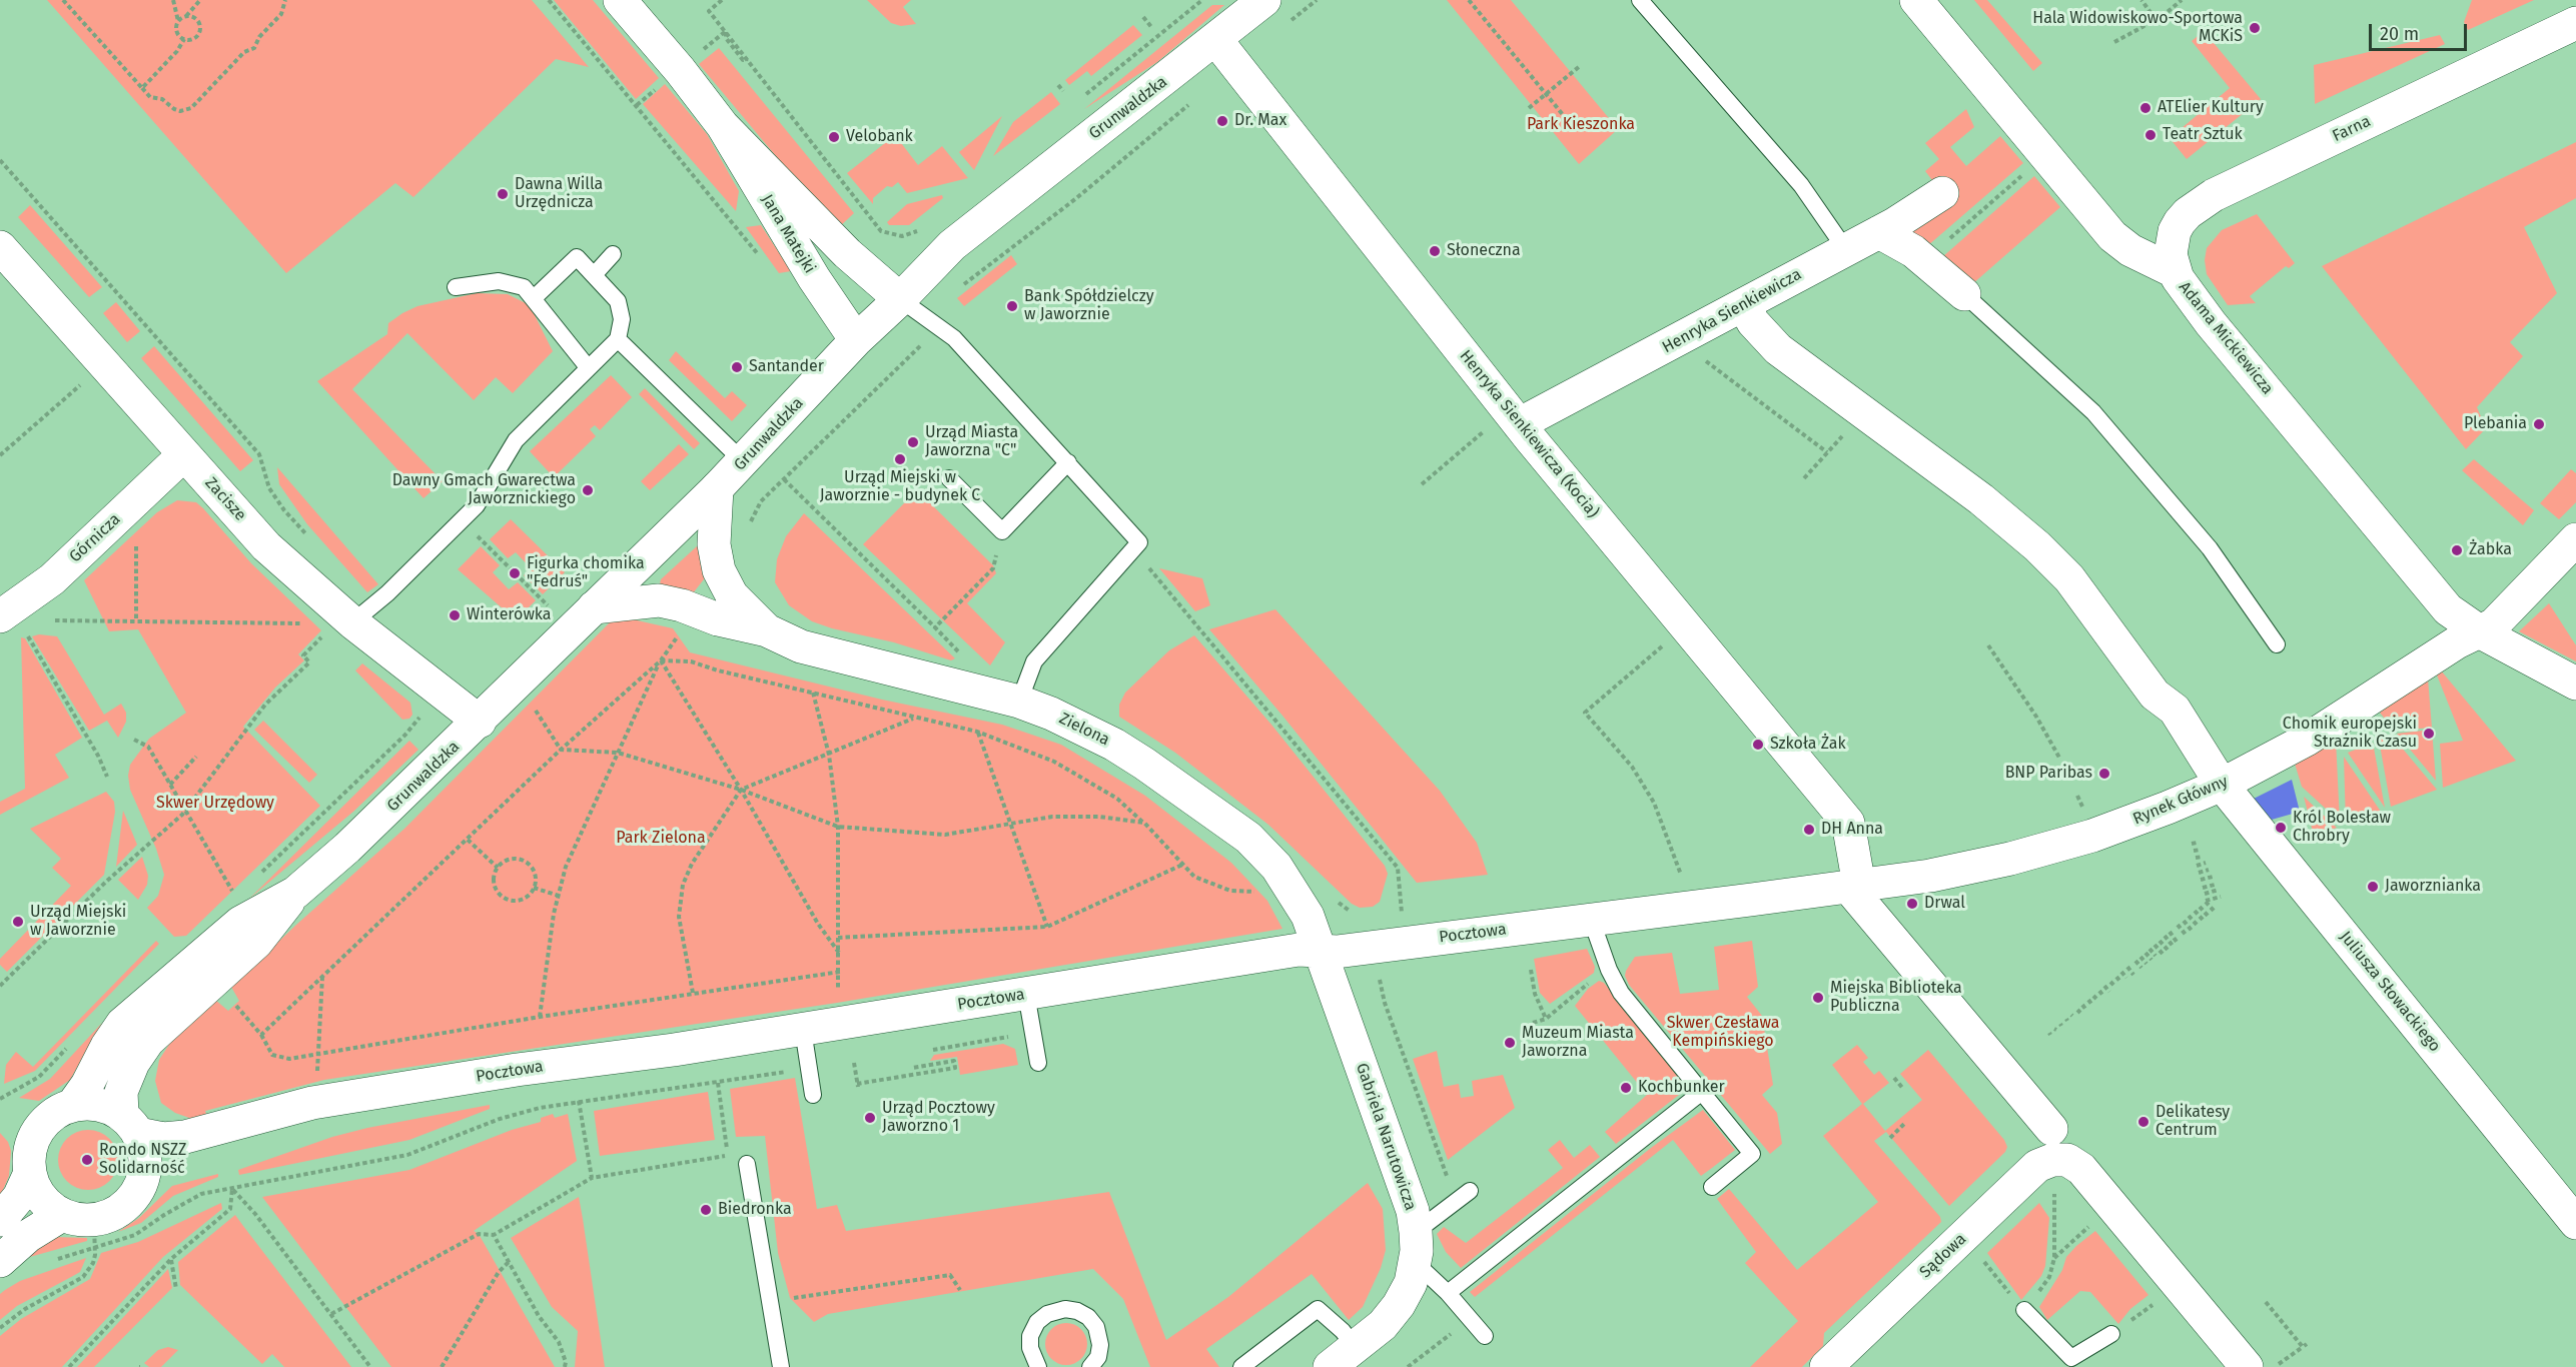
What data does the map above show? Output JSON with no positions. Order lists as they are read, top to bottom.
{
  "streets": {
    "street": [
      "Grunwaldzka",
      "Farna",
      "Jana Matejki",
      "Henryka Sienkiewicza",
      "Adama Mickiewicza",
      "Henryka Sienkiewicza (Kocia)",
      "Zacisze",
      "Górnicza",
      "Zielona",
      "Rynek Główny",
      "Pocztowa",
      "Juliusza Słowackiego",
      "Gabriela Narutowicza",
      "Sądowa"
    ]
  },
  "crossings": [
    ["Grunwaldzka", "Jana Matejki"],
    ["Grunwaldzka", "Henryka Sienkiewicza (Kocia)"],
    ["Grunwaldzka", "Zacisze"],
    ["Grunwaldzka", "Zielona"],
    ["Grunwaldzka", "Pocztowa"],
    ["Farna", "Adama Mickiewicza"],
    ["Henryka Sienkiewicza", "Henryka Sienkiewicza (Kocia)"],
    ["Henryka Sienkiewicza", "Juliusza Słowackiego"],
    ["Adama Mickiewicza", "Rynek Główny"],
    ["Henryka Sienkiewicza (Kocia)", "Rynek Główny"],
    ["Henryka Sienkiewicza (Kocia)", "Pocztowa"],
    ["Zacisze", "Górnicza"],
    ["Zielona", "Pocztowa"],
    ["Zielona", "Gabriela Narutowicza"],
    ["Rynek Główny", "Pocztowa"],
    ["Rynek Główny", "Juliusza Słowackiego"],
    ["Pocztowa", "Gabriela Narutowicza"]
  ],
  "parks": [
    "Park Kieszonka",
    "Skwer Urzędowy",
    "Park Zielona",
    "Skwer Czesława Kempińskiego"
  ],
  "places": [
    "Hala Widowiskowo-Sportowa MCKiS",
    "ATElier Kultury",
    "Dr. Max",
    "Teatr Sztuk",
    "Velobank",
    "Dawna Willa Urzędnicza",
    "Słoneczna",
    "Bank Spółdzielczy w Jaworznie",
    "Santander",
    "Plebania",
    "Urząd Miasta Jaworzna \"C\"",
    "Urząd Miejski w Jaworznie - budynek C",
    "Dawny Gmach Gwarectwa Jaworznickiego",
    "Żabka",
    "Figurka chomika \"Fedruś\"",
    "Winterówka",
    "Chomik europejski Strażnik Czasu",
    "Szkoła Żak",
    "BNP Paribas",
    "Król Bolesław Chrobry",
    "DH Anna",
    "Jaworznianka",
    "Drwal",
    "Urząd Miejski w Jaworznie",
    "Miejska Biblioteka Publiczna",
    "Muzeum Miasta Jaworzna",
    "Kochbunker",
    "Urząd Pocztowy Jaworzno 1",
    "Delikatesy Centrum",
    "Rondo NSZZ Solidarność",
    "Biedronka"
  ],
  "scale_bar": "20 m"
}
